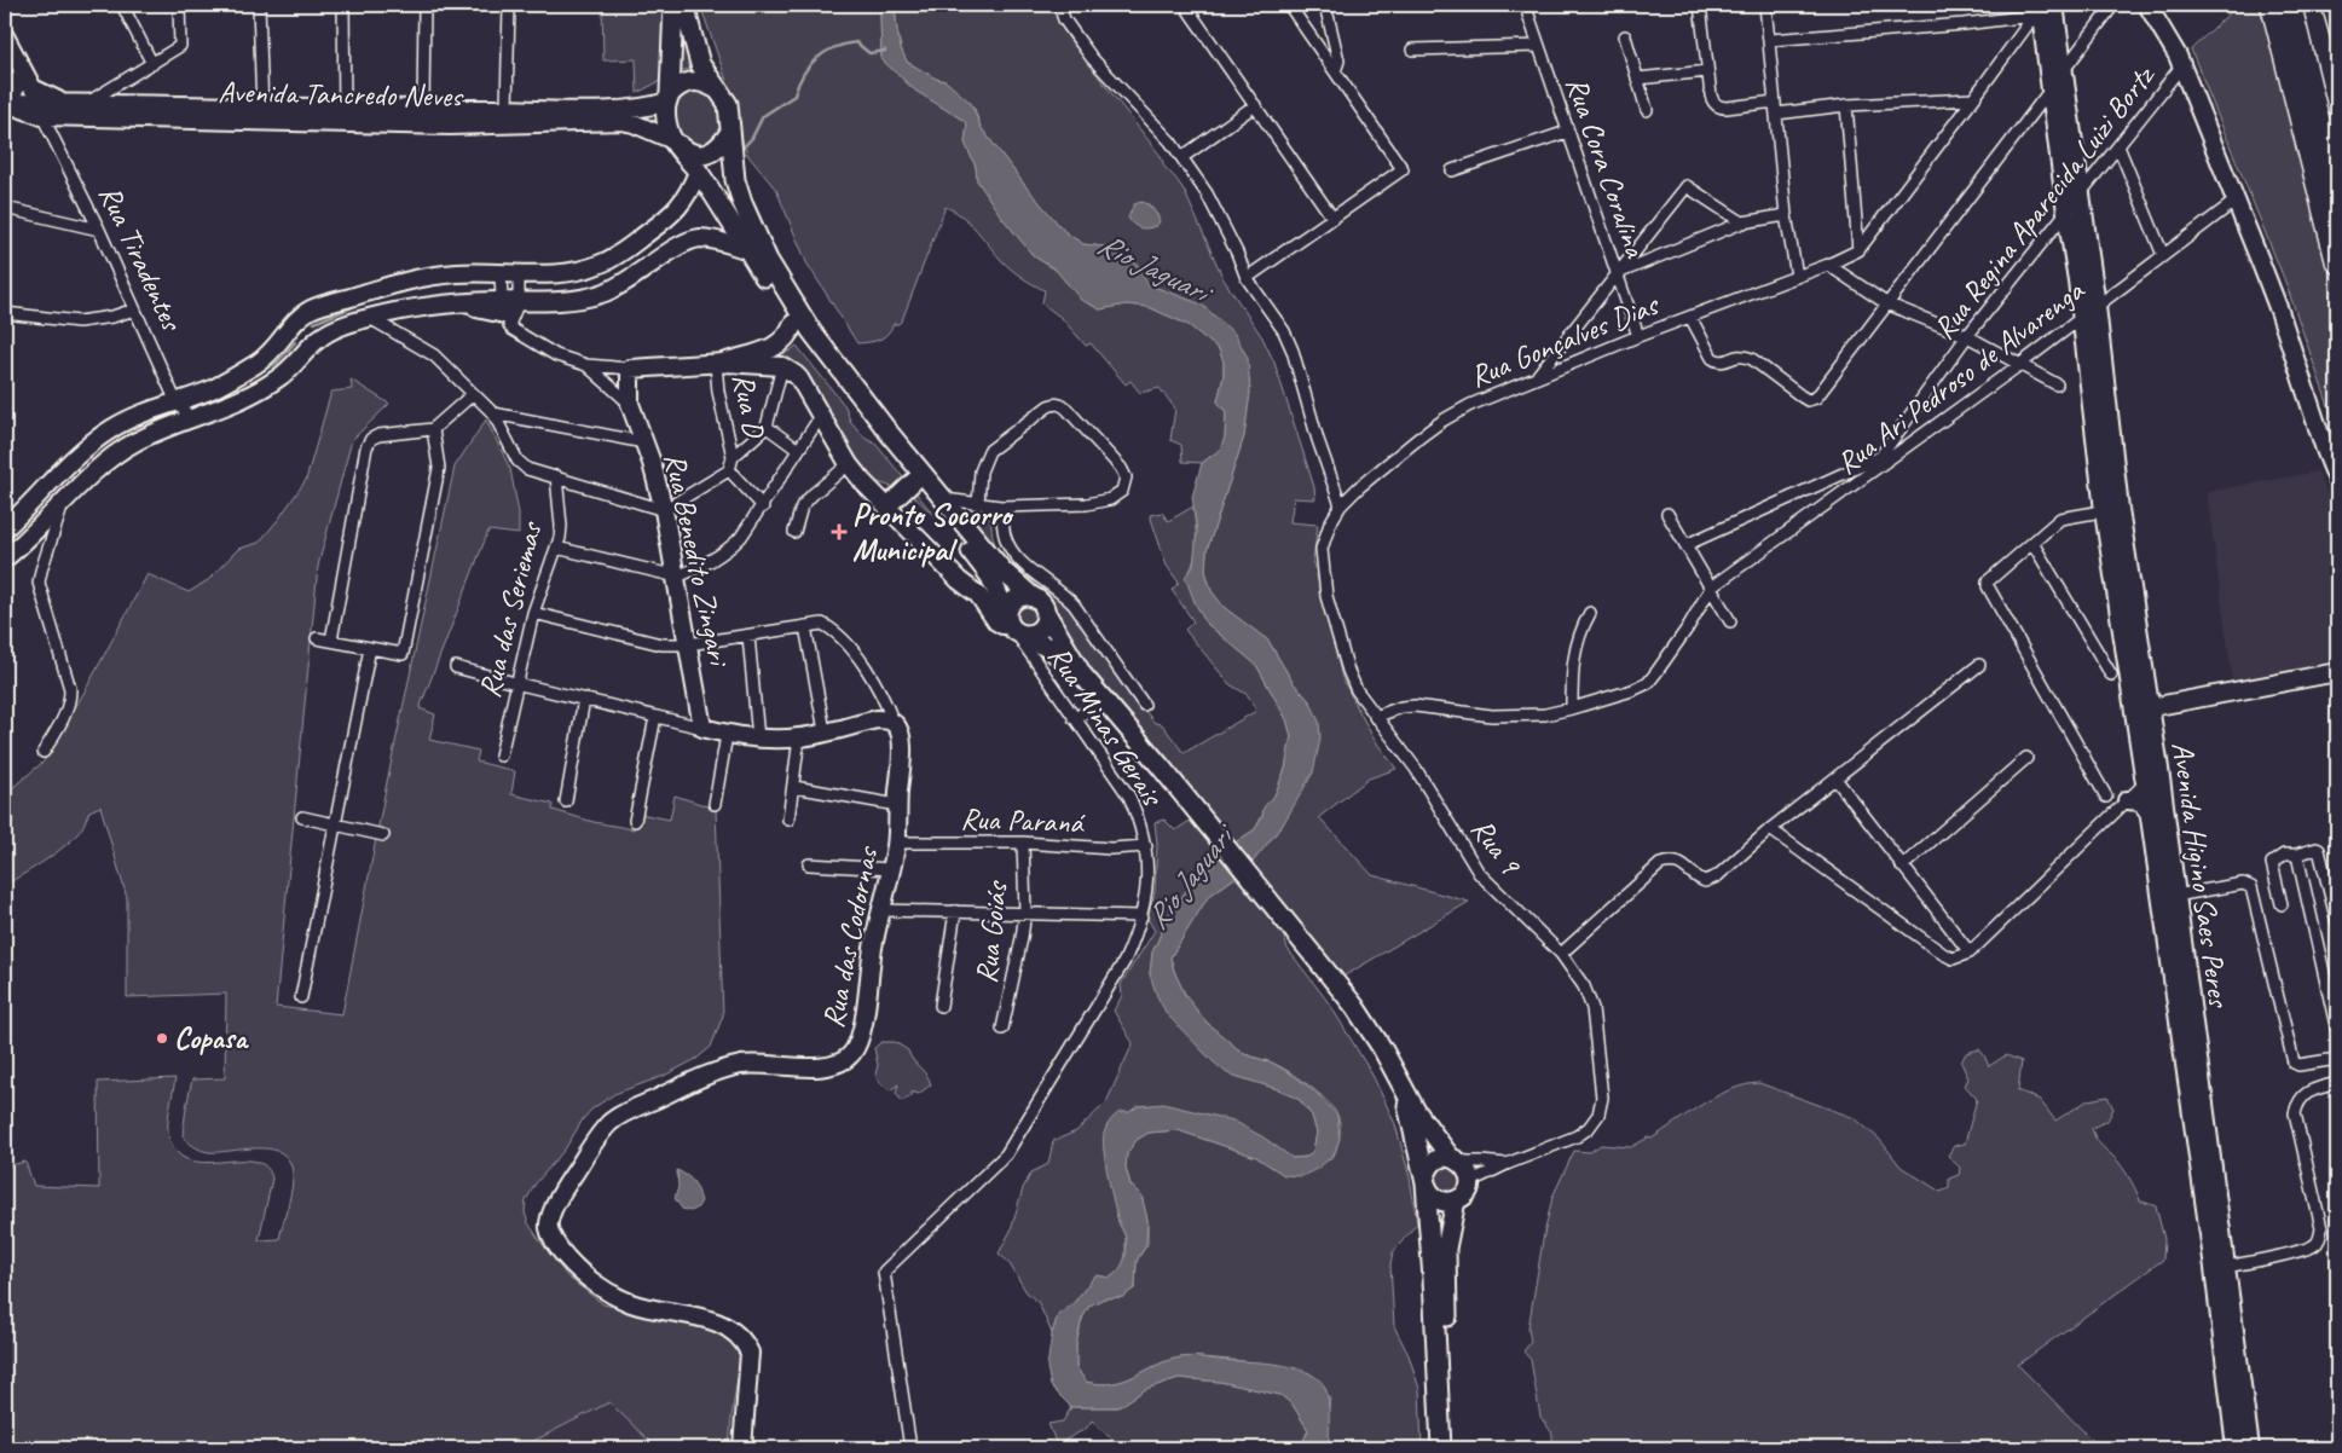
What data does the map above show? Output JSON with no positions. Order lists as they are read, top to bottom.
{
  "streets": {
    "street": [
      "Avenida Tancredo Neves",
      "Rua Cora Coralina",
      "Rua Regina Aparecida Luizi Bortz",
      "Rua Tiradentes",
      "Rua Gonçalves Dias",
      "Rua Ari Pedroso de Alvarenga",
      "Rua D",
      "Rua Benedito Zingari",
      "Rua das Seriemas",
      "Rua Minas Gerais",
      "Rua Paraná",
      "Rua 9",
      "Avenida Higino Saes Peres",
      "Rua Goiás",
      "Rua das Codornas"
    ]
  },
  "crossings": [
    ["Avenida Tancredo Neves", "Rua Tiradentes"],
    ["Rua Cora Coralina", "Rua Gonçalves Dias"],
    ["Rua Regina Aparecida Luizi Bortz", "Rua Ari Pedroso de Alvarenga"],
    ["Rua Regina Aparecida Luizi Bortz", "Avenida Higino Saes Peres"],
    ["Rua Gonçalves Dias", "Rua 9"],
    ["Rua Ari Pedroso de Alvarenga", "Avenida Higino Saes Peres"],
    ["Rua Minas Gerais", "Rua Paraná"],
    ["Rua Paraná", "Rua Goiás"],
    ["Rua Paraná", "Rua das Codornas"]
  ],
  "water": ["Rio Jaguari"],
  "places": {
    "health": ["Pronto Socorro Municipal"],
    "other": ["Copasa"]
  }
}
